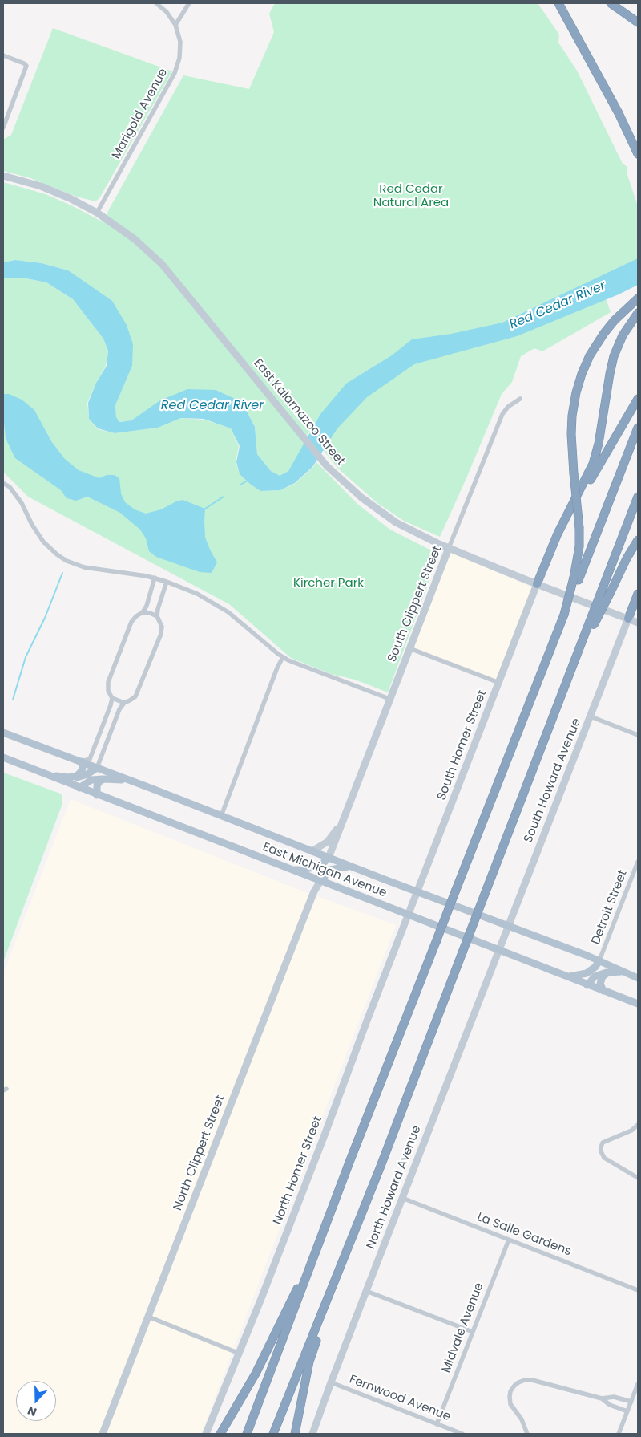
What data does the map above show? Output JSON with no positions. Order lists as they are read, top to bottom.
{
  "streets": {
    "main road": ["East Michigan Avenue"],
    "street": [
      "Marigold Avenue",
      "East Kalamazoo Street",
      "South Clippert Street",
      "South Homer Street",
      "South Howard Avenue",
      "Detroit Street",
      "North Clippert Street",
      "North Homer Street",
      "North Howard Avenue",
      "La Salle Gardens",
      "Midvale Avenue",
      "Fernwood Avenue"
    ]
  },
  "crossings": [
    ["Marigold Avenue", "East Kalamazoo Street"],
    ["East Kalamazoo Street", "South Clippert Street"],
    ["East Kalamazoo Street", "South Homer Street"],
    ["East Kalamazoo Street", "South Howard Avenue"],
    ["South Clippert Street", "East Michigan Avenue"],
    ["South Homer Street", "East Michigan Avenue"],
    ["South Homer Street", "North Homer Street"],
    ["South Howard Avenue", "East Michigan Avenue"],
    ["South Howard Avenue", "North Howard Avenue"],
    ["East Michigan Avenue", "Detroit Street"],
    ["East Michigan Avenue", "North Clippert Street"],
    ["East Michigan Avenue", "North Homer Street"],
    ["East Michigan Avenue", "North Howard Avenue"],
    ["North Howard Avenue", "La Salle Gardens"],
    ["North Howard Avenue", "Fernwood Avenue"],
    ["La Salle Gardens", "Midvale Avenue"],
    ["Midvale Avenue", "Fernwood Avenue"]
  ],
  "water": ["Red Cedar River"],
  "parks": ["Red Cedar Natural Area", "Kircher Park"],
  "north": "bottom"
}
